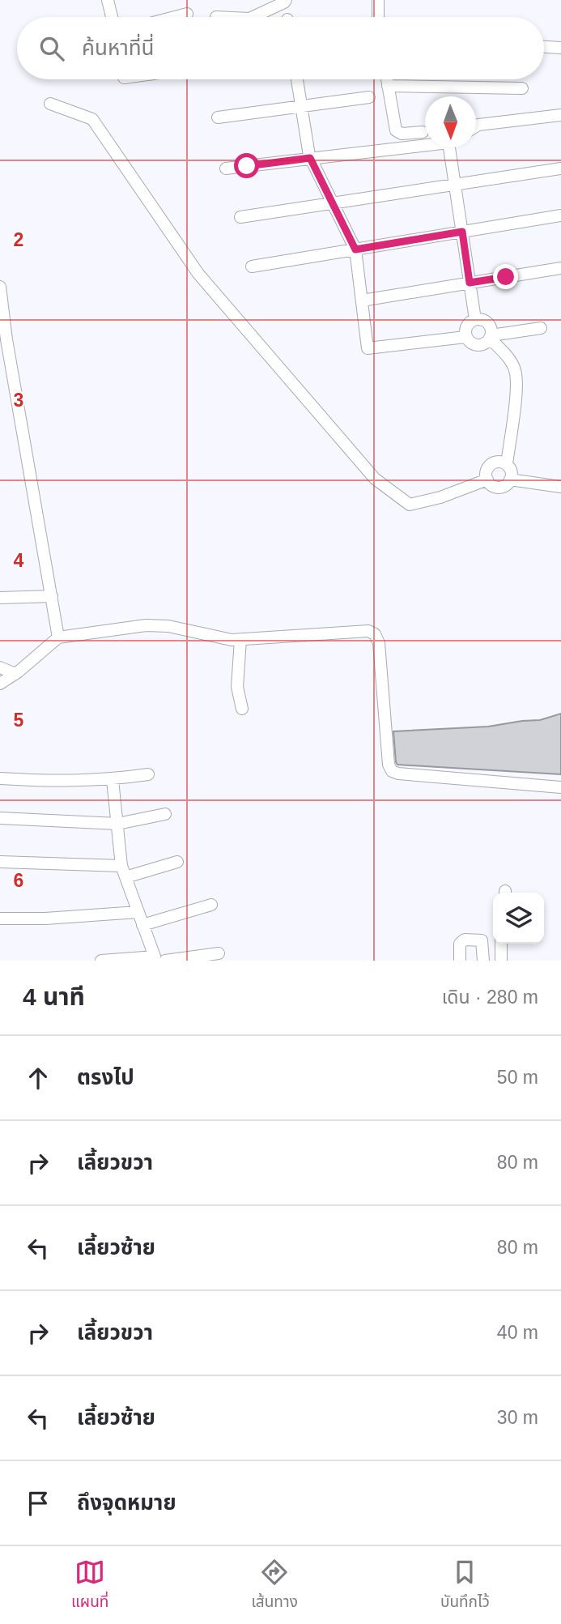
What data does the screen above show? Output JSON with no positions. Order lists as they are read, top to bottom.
{
  "north": "bottom",
  "page": {
    "search": "ค้นหาที่นี่",
    "heading": ["4 นาที", "เดิน · 280 m"],
    "list": [
      ["ตรงไป", "50 m"],
      ["เลี้ยวขวา", "80 m"],
      ["เลี้ยวซ้าย", "80 m"],
      ["เลี้ยวขวา", "40 m"],
      ["เลี้ยวซ้าย", "30 m"],
      "ถึงจุดหมาย"
    ],
    "nav": ["แผนที่", "เส้นทาง", "บันทึกไว้"]
  },
  "grid": {
    "rows": [
      "2",
      "3",
      "4",
      "5",
      "6"
    ]
  }
}
